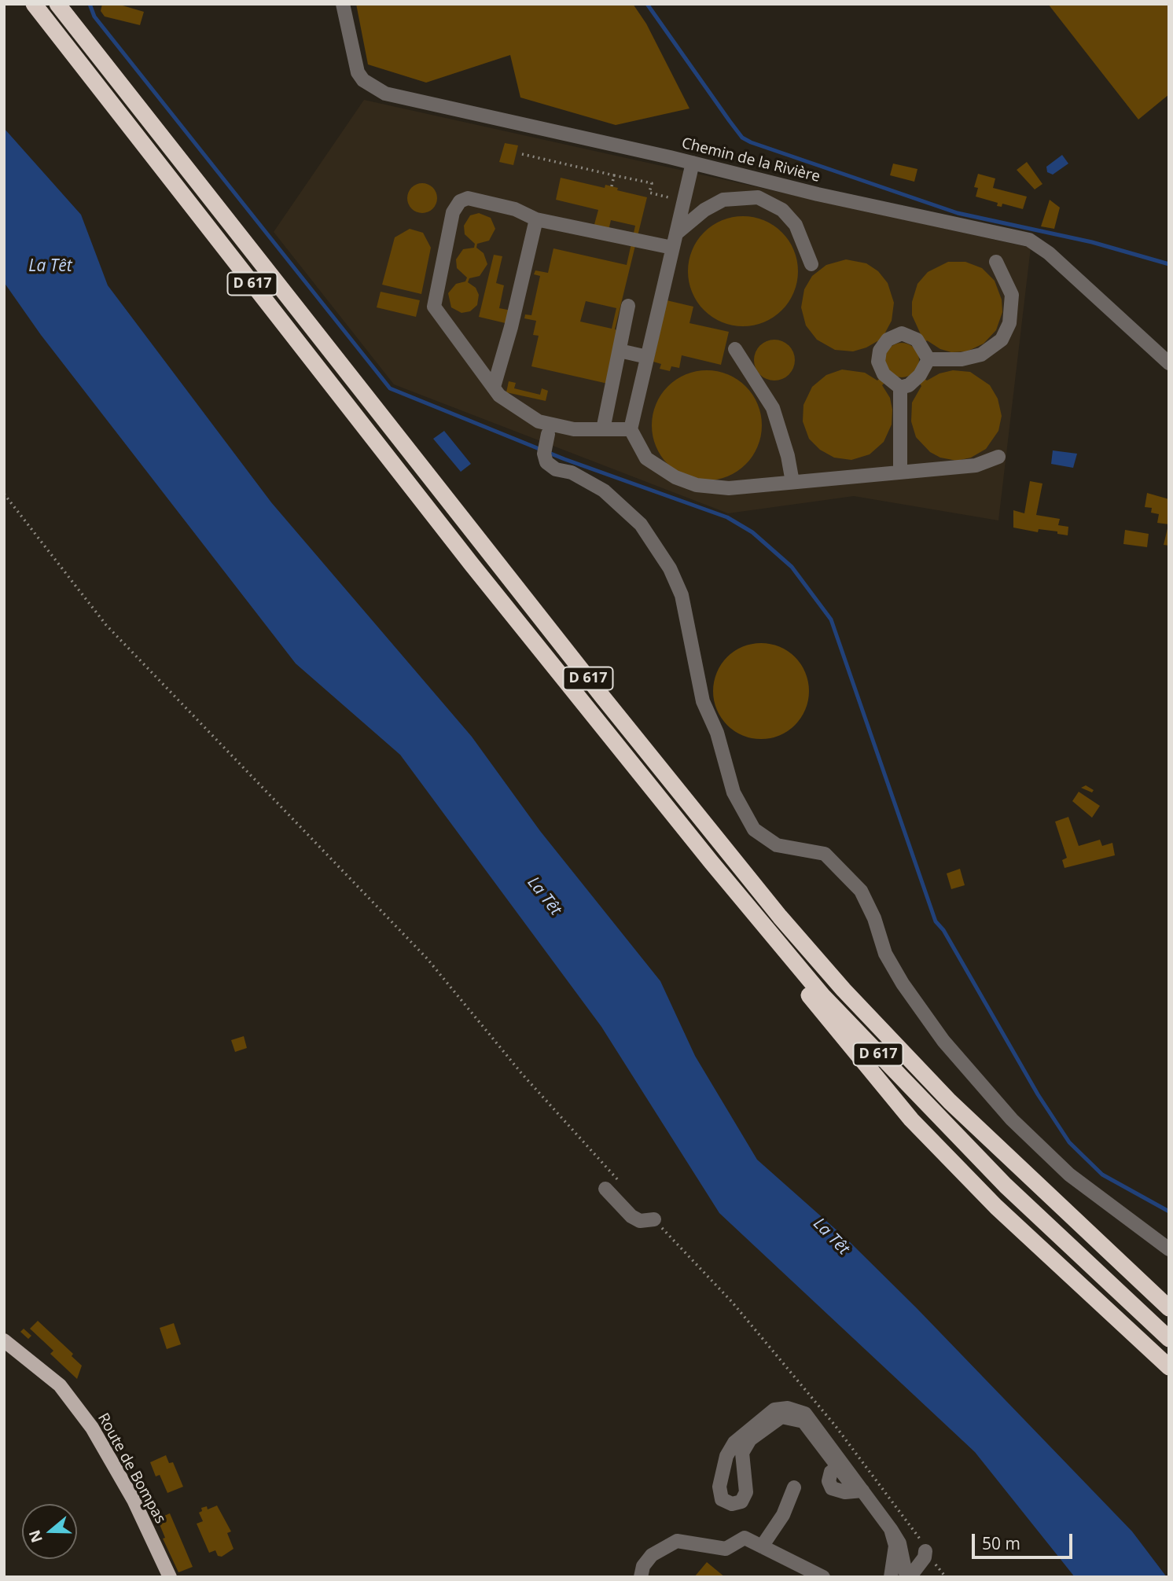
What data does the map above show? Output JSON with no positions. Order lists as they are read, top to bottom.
{
  "streets": {
    "highway": ["D 617"],
    "main road": ["Route de Bompas"],
    "street": ["Chemin de la Rivière"]
  },
  "water": ["La Têt"],
  "scale_bar": "50 m",
  "north": "left"
}
